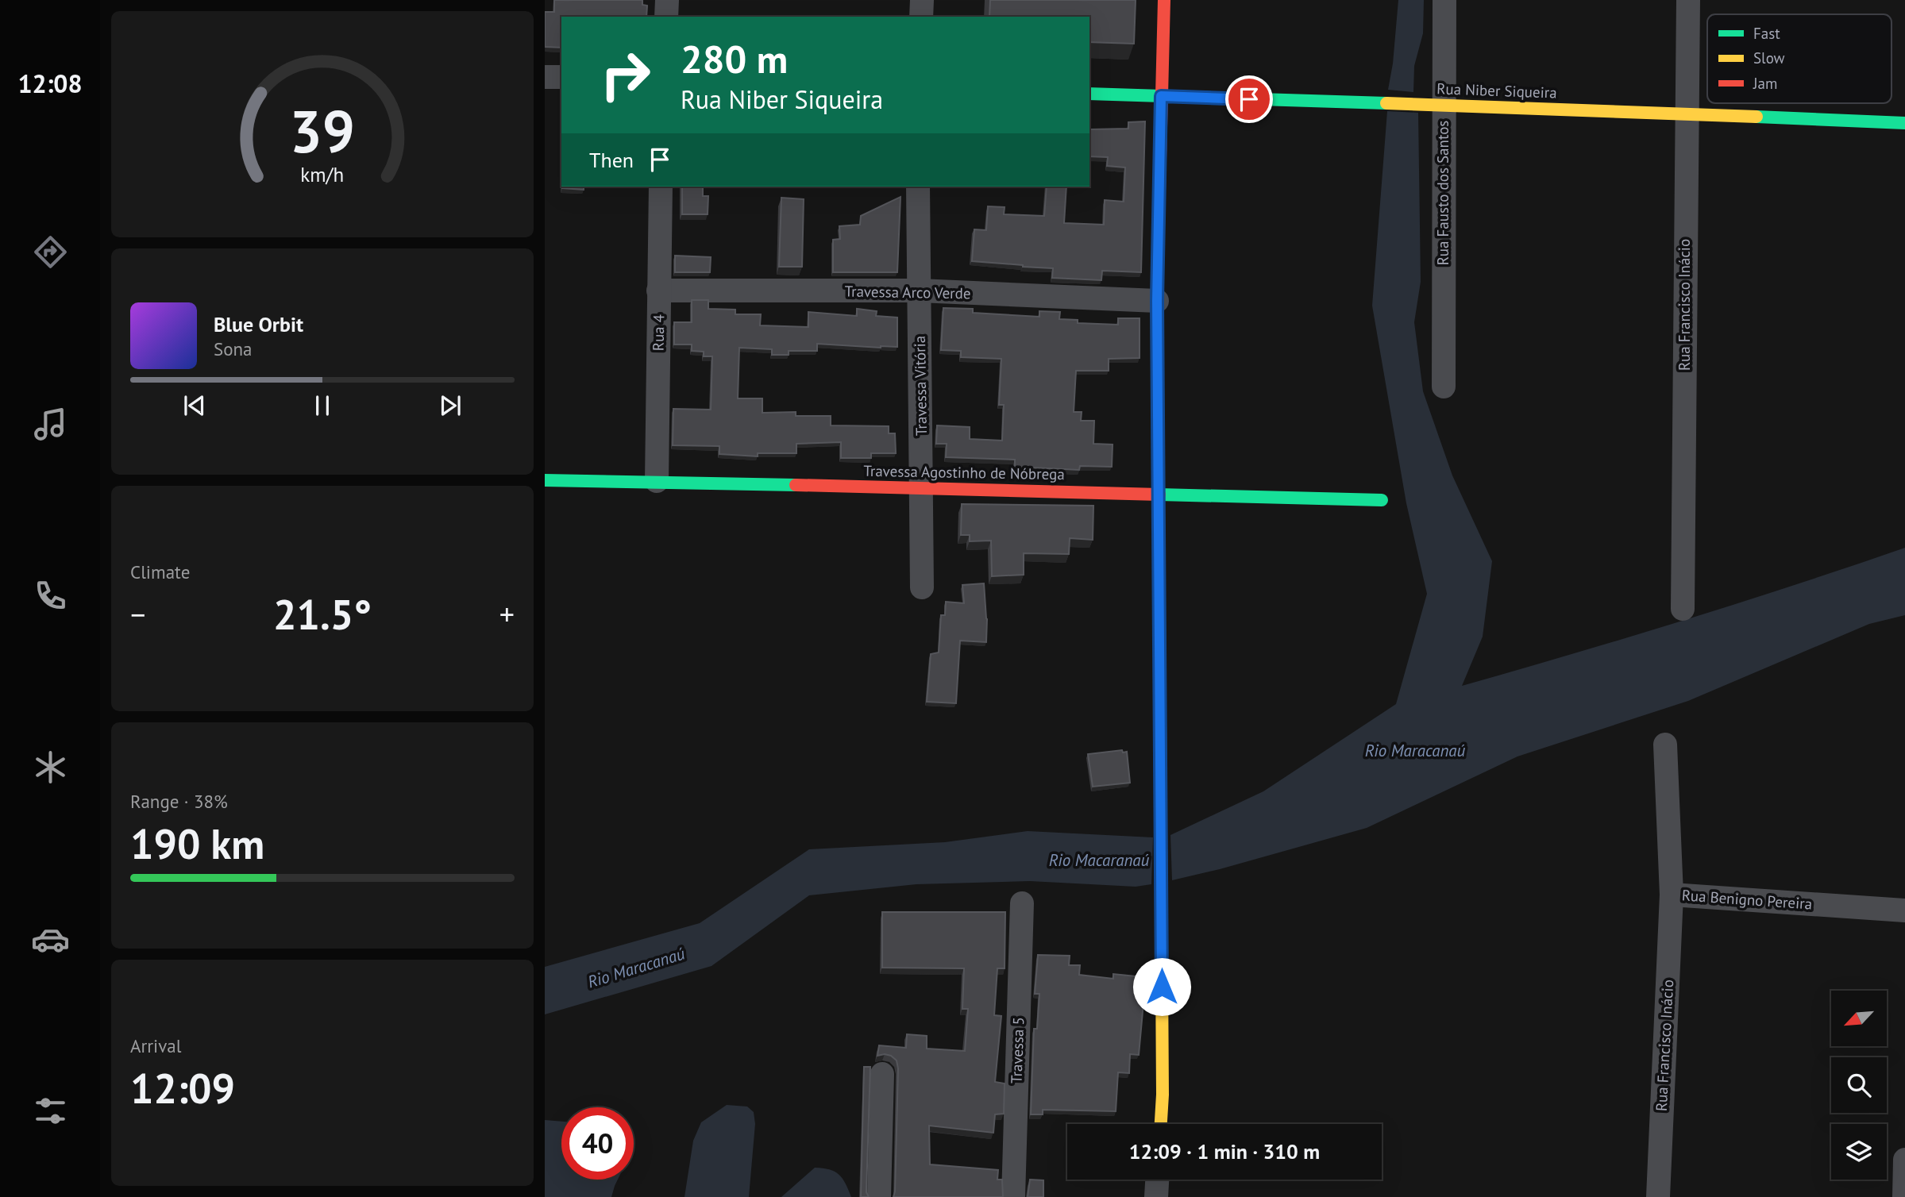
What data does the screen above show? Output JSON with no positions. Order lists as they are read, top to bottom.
{
  "streets": {
    "street": [
      "Rua Niber Siqueira",
      "Rua Fausto dos Santos",
      "Travessa Arco Verde",
      "Rua Francisco Inácio",
      "Rua 4",
      "Travessa Vitória",
      "Travessa Agostinho de Nóbrega",
      "Rua Benigno Pereira",
      "Travessa 5"
    ]
  },
  "crossings": [
    ["Rua Niber Siqueira", "Rua Fausto dos Santos"],
    ["Rua Niber Siqueira", "Rua Francisco Inácio"],
    ["Travessa Arco Verde", "Rua 4"],
    ["Travessa Arco Verde", "Travessa Vitória"],
    ["Rua Francisco Inácio", "Rua Benigno Pereira"],
    ["Rua 4", "Travessa Agostinho de Nóbrega"],
    ["Travessa Vitória", "Travessa Agostinho de Nóbrega"]
  ],
  "water": ["Rio Maracanaú", "Rio Macaranaú"],
  "legend": ["Fast", "Slow", "Jam"],
  "north": "bottom left",
  "page": {
    "tabs": "12:08",
    "turn": ["280 m", "Rua Niber Siqueira"],
    "then": "Then",
    "song": ["Blue Orbit", "Sona"],
    "tile": [
      "Climate",
      ["Range · 38%", "190 km"],
      ["Arrival", "12:09"]
    ],
    "heat": ["−", "21.5°", "+"],
    "limit": "40",
    "trip": "12:09 · 1 min · 310 m",
    "gauge": ["39", "km/h"]
  }
}
